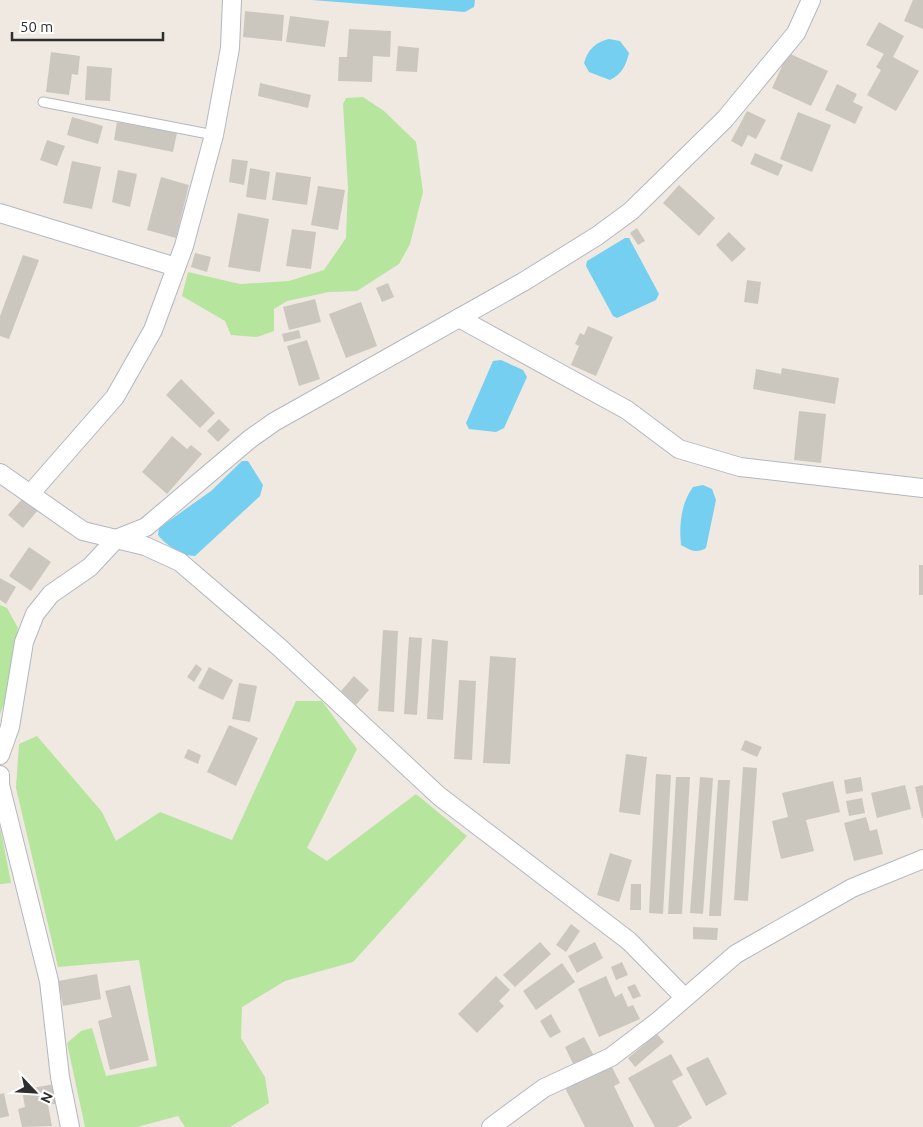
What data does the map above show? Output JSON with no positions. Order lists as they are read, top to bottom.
{
  "scale_bar": "50 m",
  "north": "bottom right"
}
